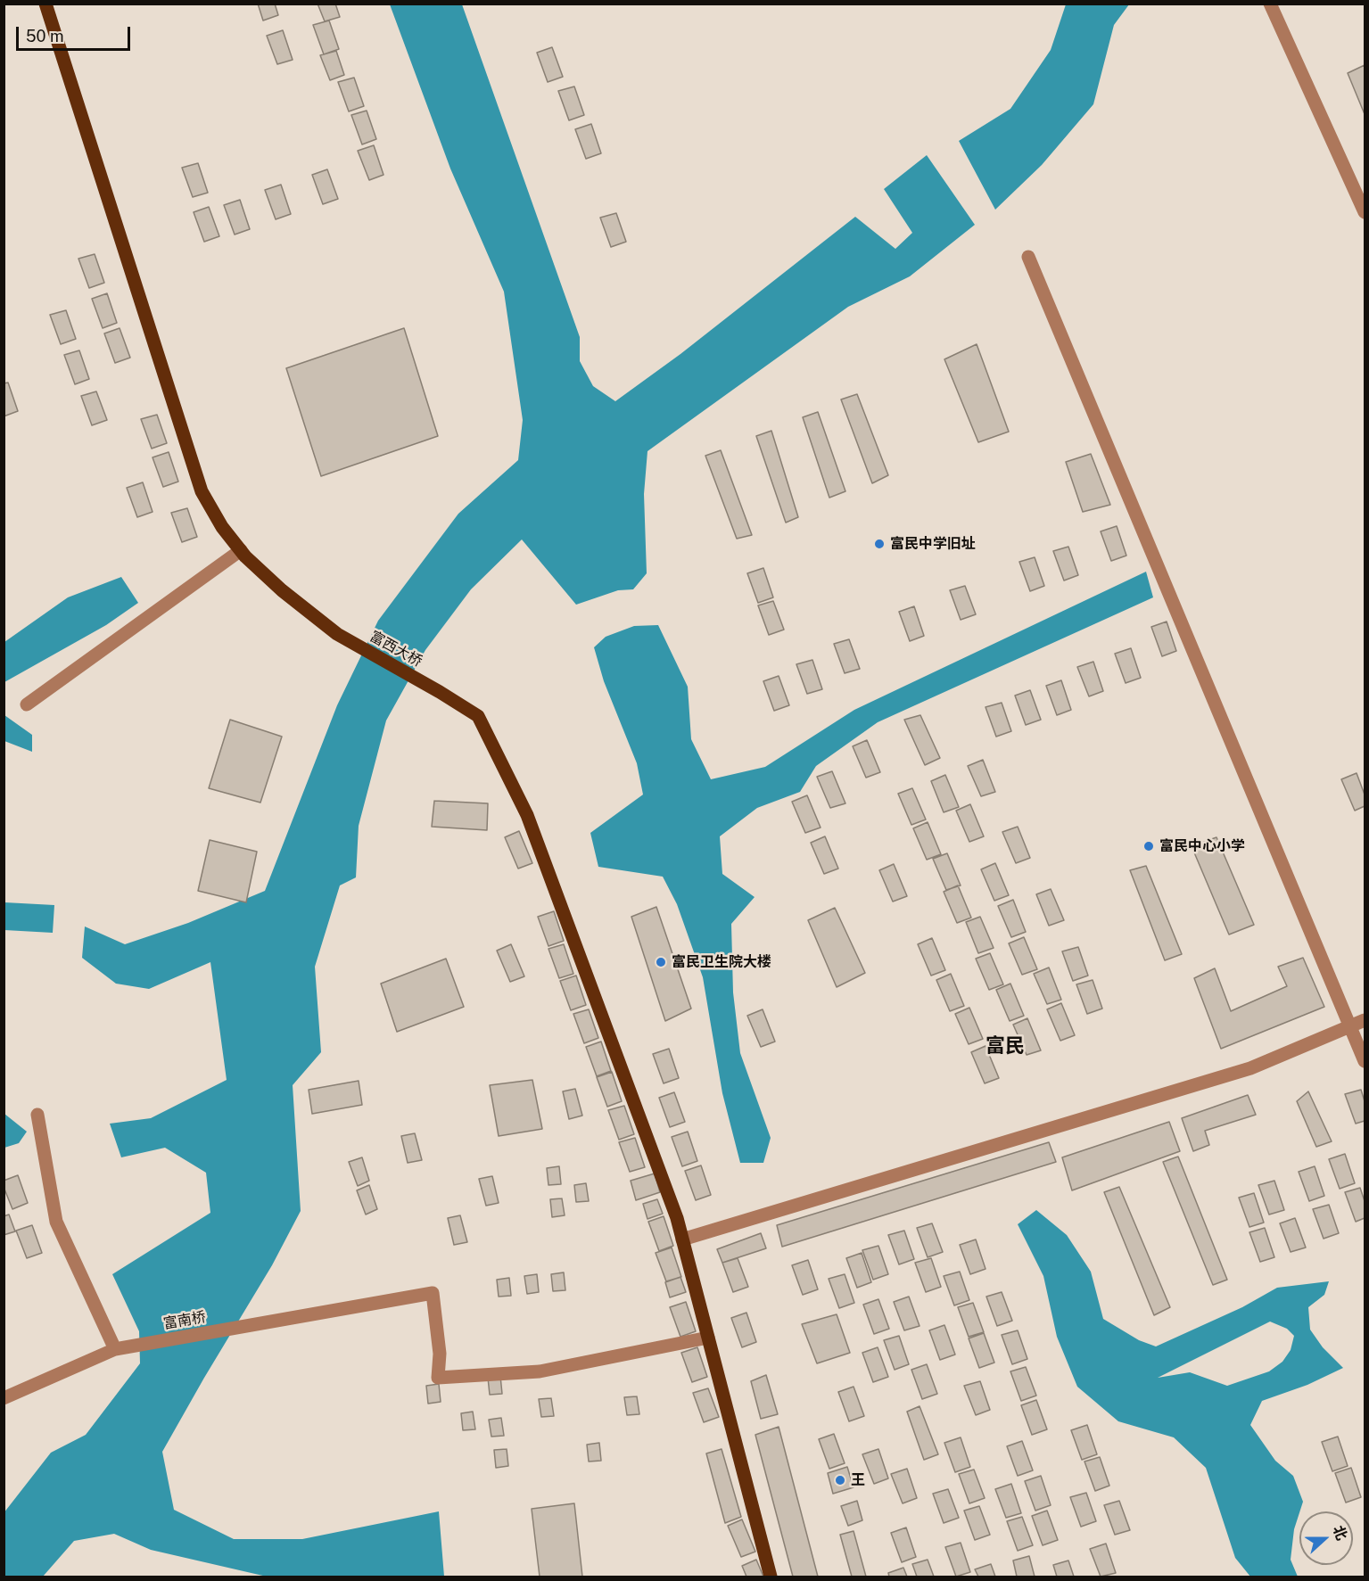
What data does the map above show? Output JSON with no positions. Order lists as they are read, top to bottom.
{
  "streets": {
    "main road": ["富西大桥"],
    "street": ["富南桥"]
  },
  "crossings": [
    ["富西大桥", "富南桥"]
  ],
  "districts": ["富民"],
  "places": [
    "富民中学旧址",
    "富民中心小学",
    "富民卫生院大楼",
    "王"
  ],
  "scale_bar": "50 m",
  "north": "right"
}
